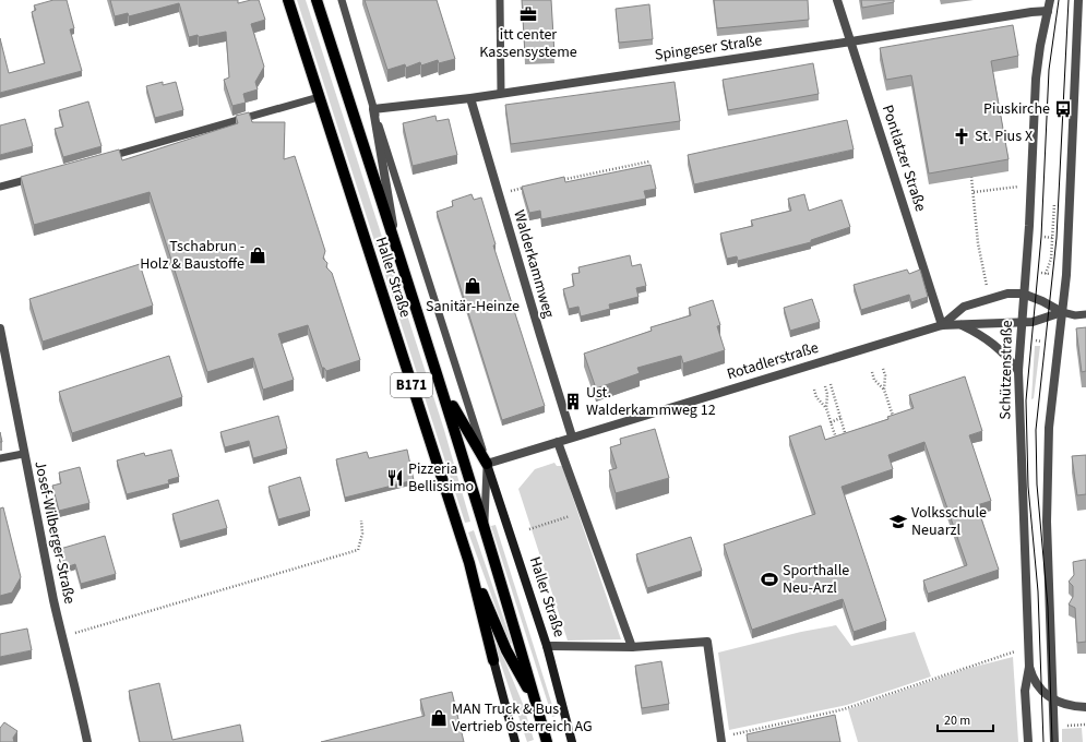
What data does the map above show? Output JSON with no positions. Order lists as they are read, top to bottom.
{
  "streets": {
    "main road": ["Haller Straße", "B171"],
    "street": [
      "Spingeser Straße",
      "Pontlatzer Straße",
      "Walderkammweg",
      "Rotadlerstraße",
      "Schützenstraße",
      "Josef-Wilberger-Straße"
    ]
  },
  "crossings": [
    ["Spingeser Straße", "Pontlatzer Straße"],
    ["Spingeser Straße", "Walderkammweg"],
    ["Spingeser Straße", "Haller Straße"],
    ["Spingeser Straße", "Schützenstraße"],
    ["Pontlatzer Straße", "Rotadlerstraße"],
    ["Walderkammweg", "Rotadlerstraße"],
    ["Haller Straße", "Rotadlerstraße"],
    ["Rotadlerstraße", "Schützenstraße"]
  ],
  "places": {
    "office": ["itt center Kassensysteme"],
    "bus stop": ["Piuskirche"],
    "church": ["St. Pius X"],
    "shop": ["Tschabrun - Holz & Baustoffe", "Sanitär-Heinze", "MAN Truck & Bus Vertrieb Österreich AG"],
    "building": ["Ust. Walderkammweg 12"],
    "restaurant": ["Pizzeria Bellissimo"],
    "school or university": ["Volksschule Neuarzl"],
    "sports": ["Sporthalle Neu-Arzl"]
  },
  "scale_bar": "20 m"
}
